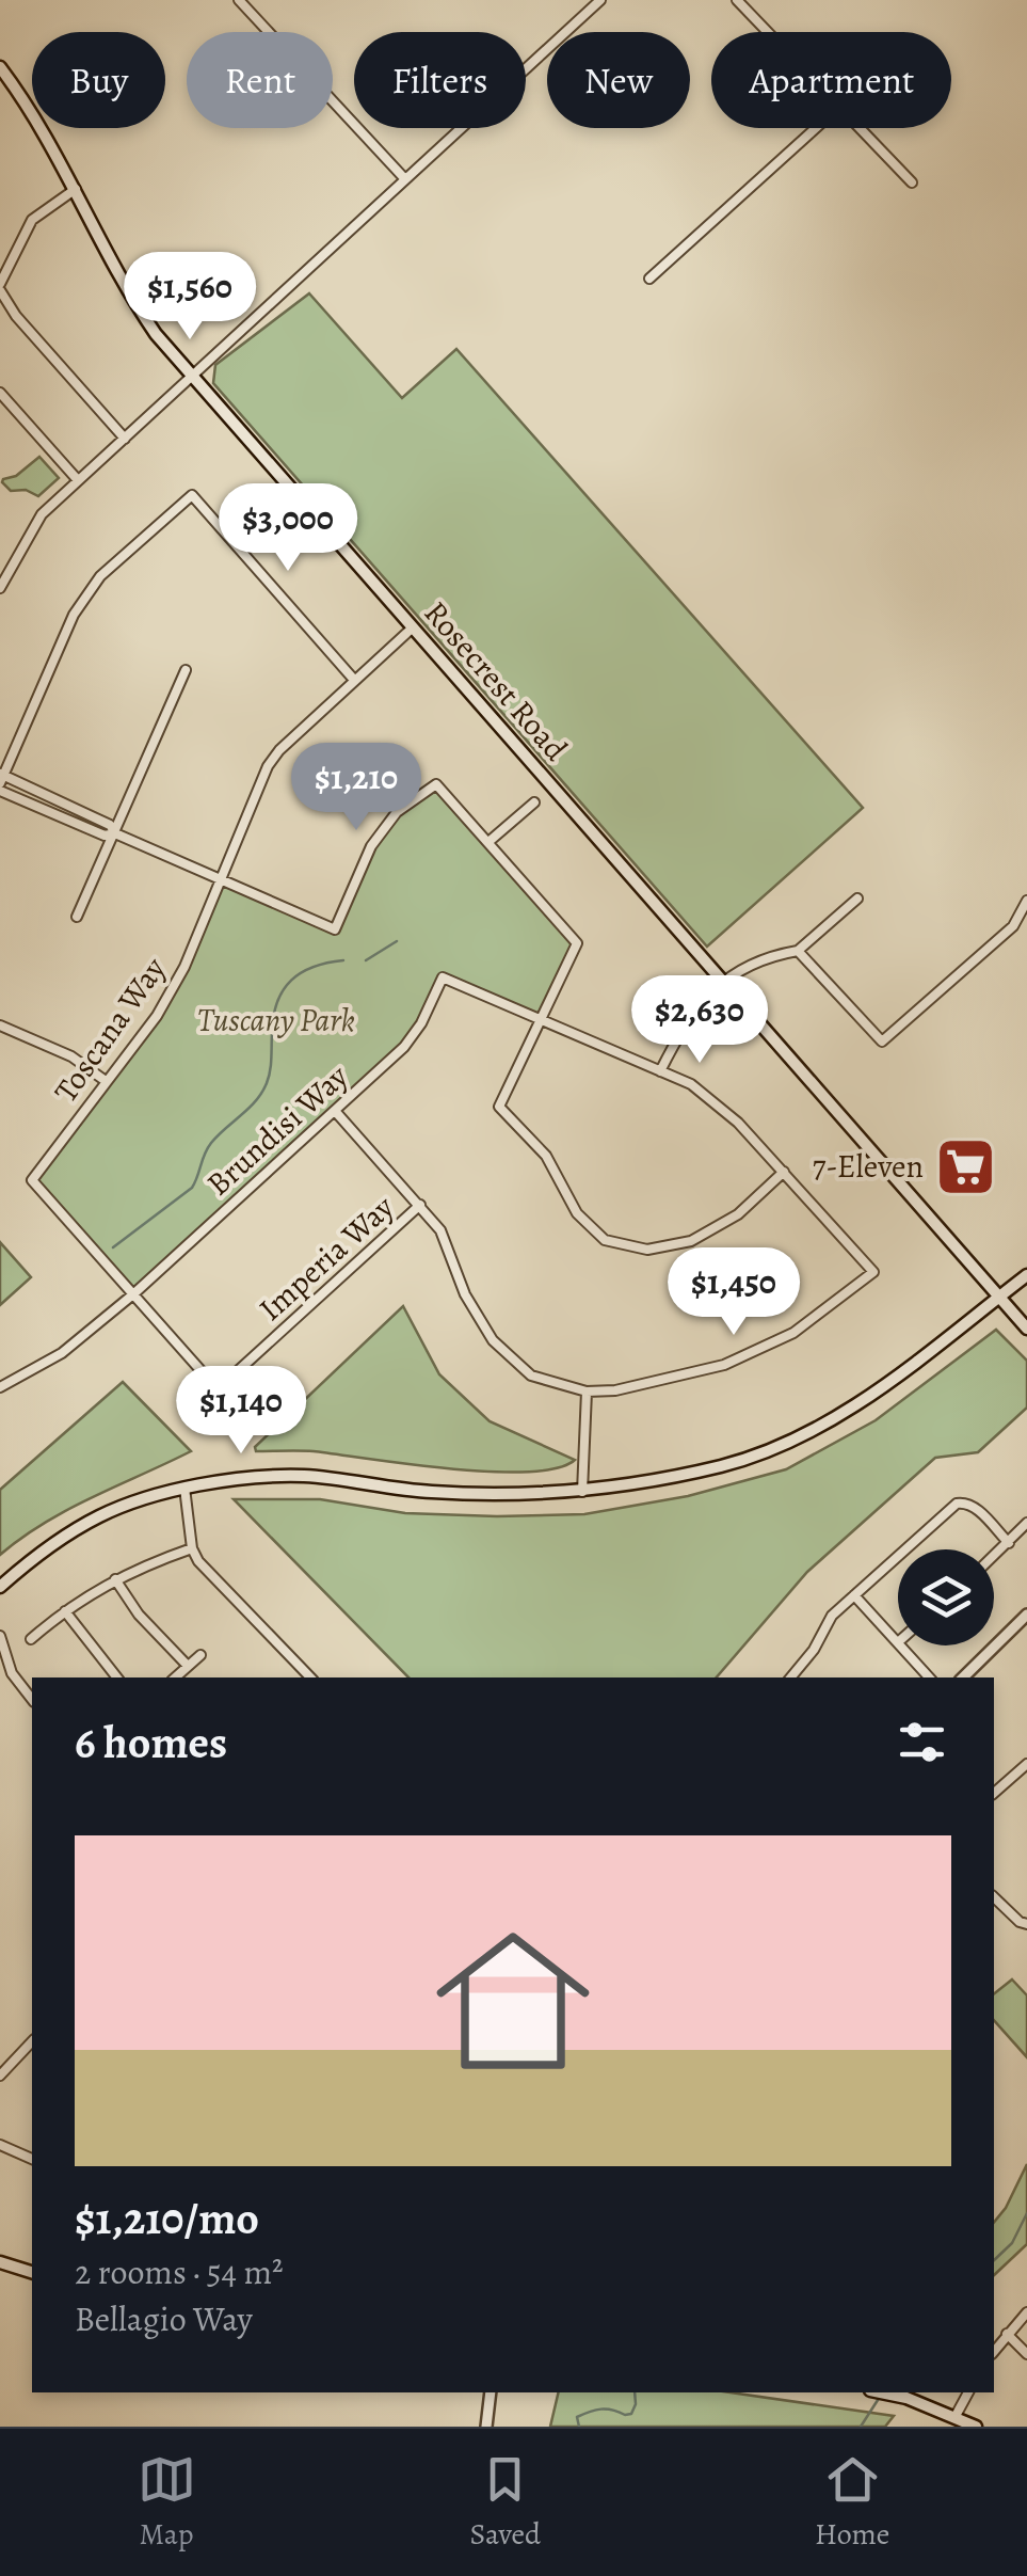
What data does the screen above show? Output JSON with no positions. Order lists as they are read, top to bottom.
{
  "streets": {
    "main road": ["Rosecrest Road"],
    "street": ["Toscana Way", "Brundisi Way", "Imperia Way"]
  },
  "crossings": [
    ["Rosecrest Road", "Toscana Way"],
    ["Toscana Way", "Brundisi Way"],
    ["Toscana Way", "Imperia Way"]
  ],
  "parks": ["Tuscany Park"],
  "places": {
    "supermarket": ["7-Eleven"]
  },
  "page": {
    "chip": [
      "Buy",
      "Rent",
      "Filters",
      "New",
      "Apartment"
    ],
    "price": [
      "$1,560",
      "$3,000",
      "$1,210",
      "$2,630",
      "$1,450",
      "$1,140"
    ],
    "heading": "6 homes",
    "list": [
      {
        "name": "$1,210/mo",
        "note": "2 rooms · 54 m² · Bellagio Way"
      }
    ],
    "tabs": ["Map", "Saved", "Home"]
  }
}
